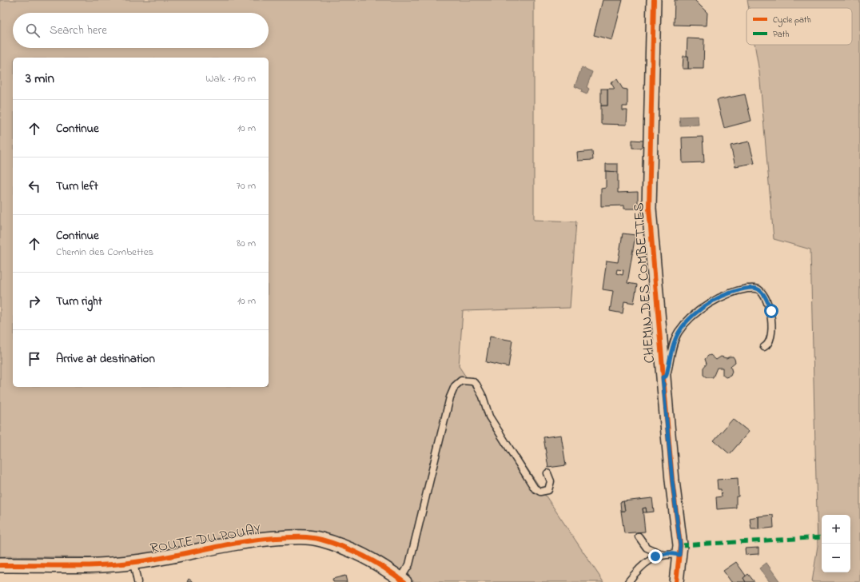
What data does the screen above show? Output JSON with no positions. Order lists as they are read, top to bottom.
{
  "streets": {
    "street": ["CHEMIN DES COMBETTES", "ROUTE DU POUAY"]
  },
  "legend": ["Cycle path", "Path"],
  "page": {
    "search": "Search here",
    "heading": ["3 min", "Walk · 170 m"],
    "list": [
      ["Continue", "10 m"],
      ["Turn left", "70 m"],
      ["Continue", "Chemin des Combettes", "80 m"],
      ["Turn right", "10 m"],
      "Arrive at destination"
    ],
    "map_buttons": ["+", "−"]
  }
}
